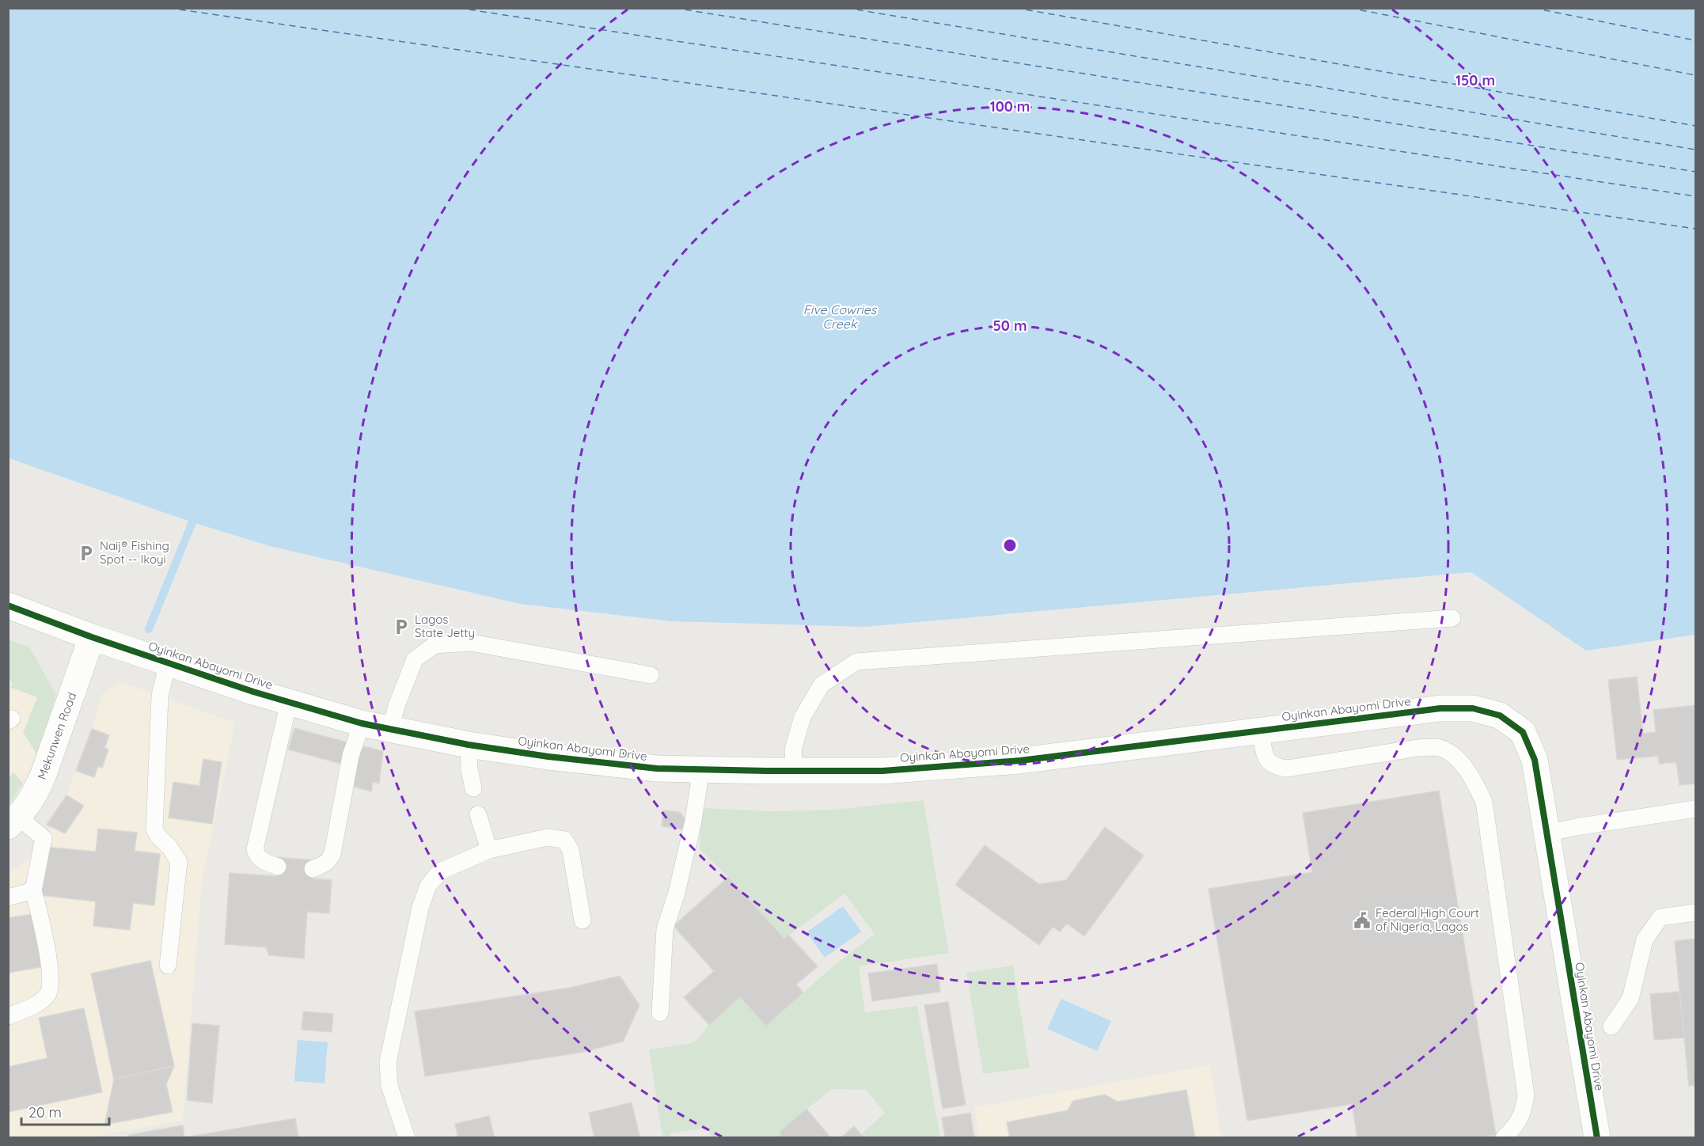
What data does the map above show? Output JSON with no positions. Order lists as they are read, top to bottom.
{
  "streets": {
    "street": ["Oyinkan Abayomi Drive", "Mekunwen Road"]
  },
  "crossings": [
    ["Oyinkan Abayomi Drive", "Mekunwen Road"]
  ],
  "water": ["Five Cowries Creek"],
  "places": {
    "parking": ["Naij® Fishing Spot -- Ikoyi", "Lagos State Jetty"],
    "public building": ["Federal High Court of Nigeria, Lagos"]
  },
  "scale_bar": "20 m",
  "rings": ["150 m", "100 m", "50 m"]
}
